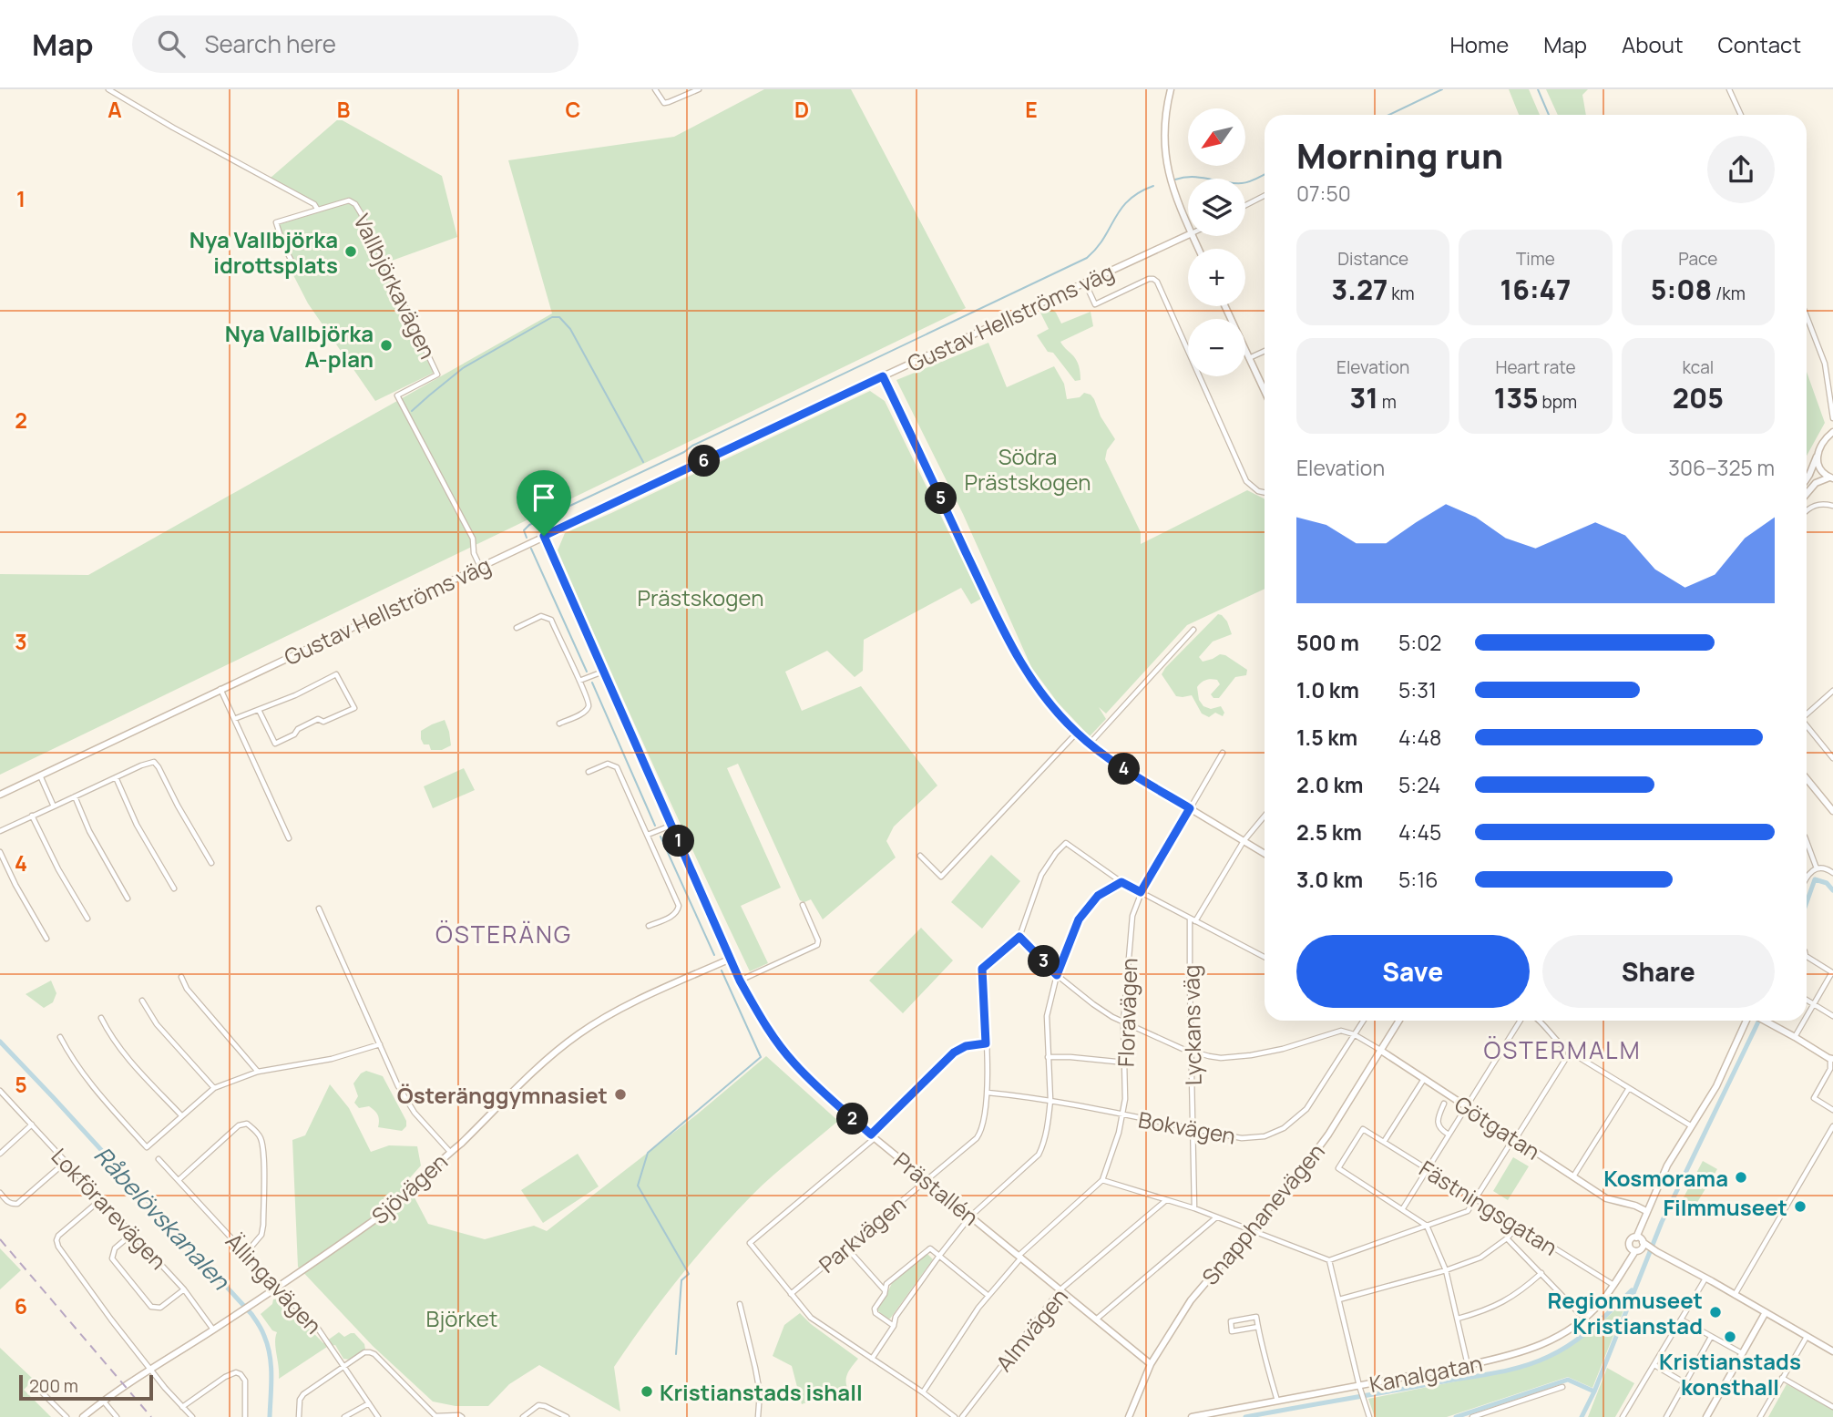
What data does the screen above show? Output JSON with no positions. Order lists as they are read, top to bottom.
{
  "streets": {
    "street": [
      "Vallbjörkavägen",
      "Gustav Hellströms väg",
      "Floravägen",
      "Lyckans väg",
      "Bokvägen",
      "Götgatan",
      "Sjövägen",
      "Prästallén",
      "Fästningsgatan",
      "Lokförarevägen",
      "Snapphanevägen",
      "Parkvägen",
      "Ällingavägen",
      "Almvägen",
      "Kanalgatan"
    ]
  },
  "crossings": [
    ["Vallbjörkavägen", "Gustav Hellströms väg"],
    ["Gustav Hellströms väg", "Prästallén"],
    ["Floravägen", "Bokvägen"],
    ["Lyckans väg", "Bokvägen"],
    ["Bokvägen", "Götgatan"],
    ["Bokvägen", "Parkvägen"],
    ["Götgatan", "Snapphanevägen"],
    ["Sjövägen", "Prästallén"],
    ["Sjövägen", "Lokförarevägen"],
    ["Sjövägen", "Ällingavägen"],
    ["Prästallén", "Snapphanevägen"],
    ["Prästallén", "Parkvägen"],
    ["Prästallén", "Almvägen"],
    ["Fästningsgatan", "Kanalgatan"]
  ],
  "districts": ["ÖSTERÄNG", "ÖSTERMALM"],
  "water": ["Råbelövskanalen"],
  "parks": ["Södra Prästskogen", "Prästskogen", "Björket"],
  "places": [
    "Nya Vallbjörka idrottsplats",
    "Nya Vallbjörka A-plan",
    "Österänggymnasiet",
    "Kosmorama",
    "Filmmuseet",
    "Regionmuseet Kristianstad",
    "Kristianstads konsthall",
    "Kristianstads ishall"
  ],
  "scale_bar": "200 m",
  "north": "bottom left",
  "page": {
    "header": "Map",
    "search": "Search here",
    "nav": [
      "Home",
      "Map",
      "About",
      "Contact"
    ],
    "map_buttons": ["+", "−"],
    "heading": ["Morning run", "07:50"],
    "stats": [
      ["Distance", "3.27 km"],
      ["Time", "16:47"],
      ["Pace", "5:08 /km"],
      ["Elevation", "31 m"],
      ["Heart rate", "135 bpm"],
      ["kcal", "205"]
    ],
    "chart": ["Elevation", "306–325 m"],
    "pins": [
      "6",
      "5",
      "4",
      "1",
      "3",
      "2"
    ],
    "list": [
      {
        "name": "500 m",
        "note": "5:02"
      },
      {
        "name": "1.0 km",
        "note": "5:31"
      },
      {
        "name": "1.5 km",
        "note": "4:48"
      },
      {
        "name": "2.0 km",
        "note": "5:24"
      },
      {
        "name": "2.5 km",
        "note": "4:45"
      },
      {
        "name": "3.0 km",
        "note": "5:16"
      }
    ],
    "buttons": ["Save", "Share"],
    "scale": "200 m"
  },
  "grid": {
    "columns": [
      "A",
      "B",
      "C",
      "D",
      "E"
    ],
    "rows": [
      "1",
      "2",
      "3",
      "4",
      "5",
      "6"
    ]
  }
}
